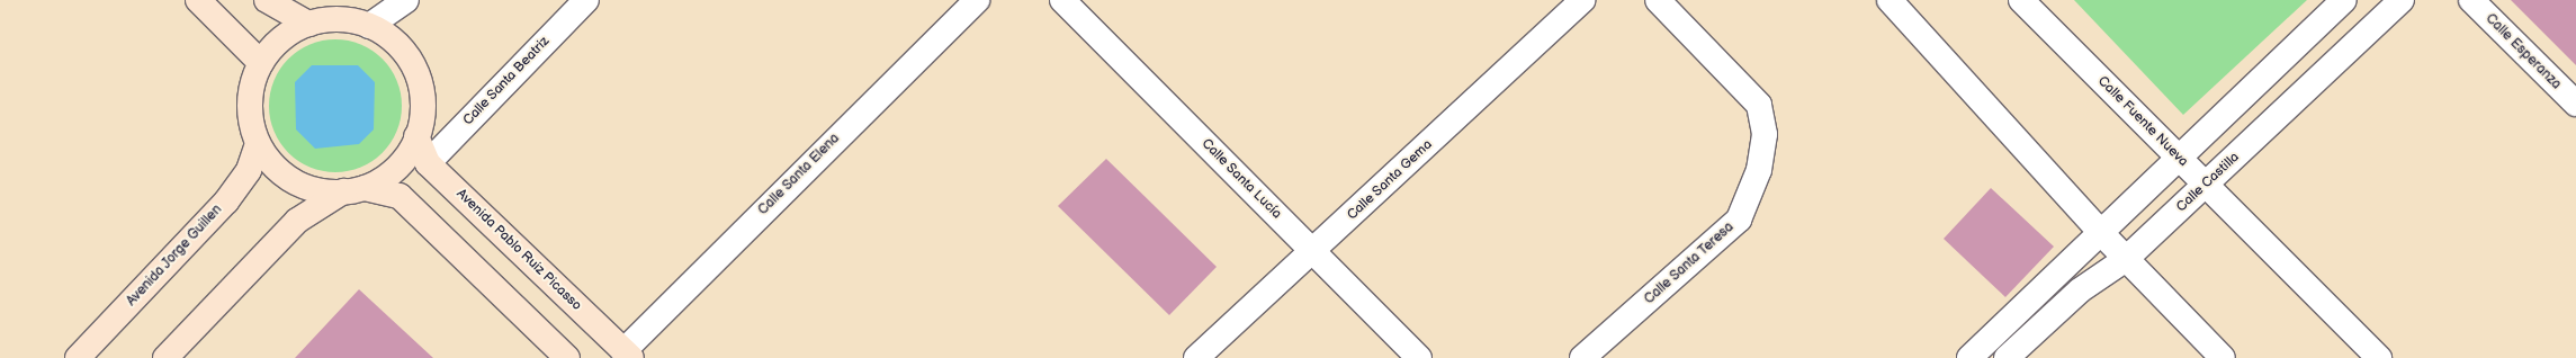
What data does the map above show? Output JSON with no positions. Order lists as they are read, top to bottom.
{
  "streets": {
    "street": [
      "Calle Esperanza",
      "Calle Santa Beatriz",
      "Calle Fuente Nueva",
      "Calle Santa Elena",
      "Calle Santa Lucía",
      "Calle Santa Gema",
      "Calle Castilla",
      "Avenida Pablo Ruiz Picasso",
      "Avenida Jorge Guillen",
      "Calle Santa Teresa"
    ]
  },
  "crossings": [
    ["Calle Santa Beatriz", "Avenida Pablo Ruiz Picasso"],
    ["Calle Fuente Nueva", "Calle Castilla"],
    ["Calle Santa Elena", "Avenida Pablo Ruiz Picasso"],
    ["Calle Santa Lucía", "Calle Santa Gema"]
  ]
}
